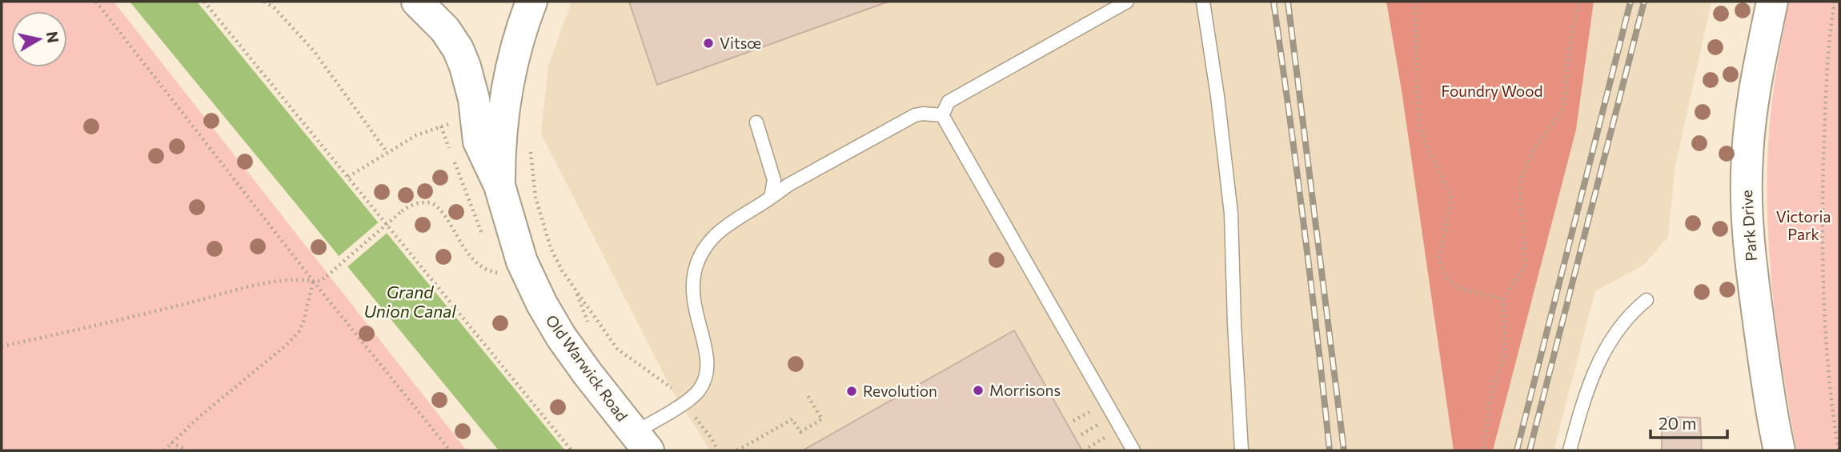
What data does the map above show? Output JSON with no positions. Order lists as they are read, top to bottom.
{
  "streets": {
    "main road": ["Park Drive", "Old Warwick Road"]
  },
  "water": ["Grand Union Canal"],
  "parks": ["Foundry Wood", "Victoria Park"],
  "places": ["Vitsœ", "Morrisons", "Revolution"],
  "scale_bar": "20 m",
  "north": "right"
}
